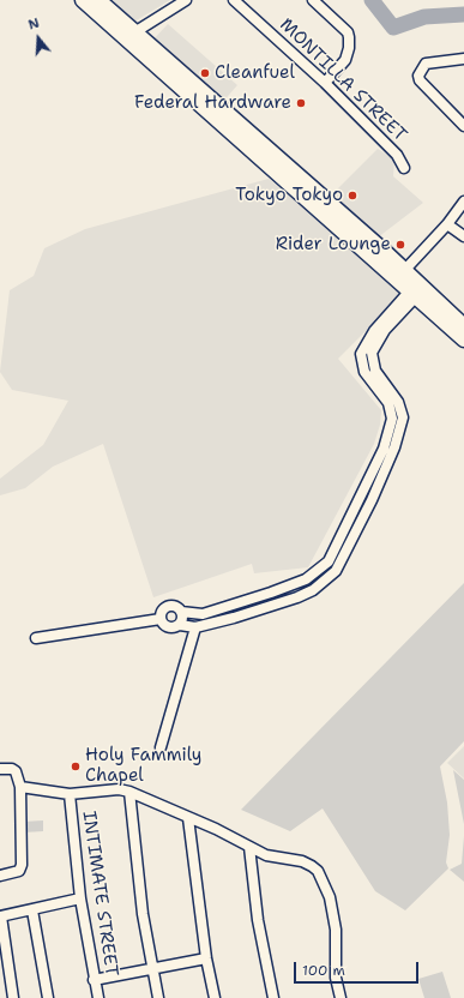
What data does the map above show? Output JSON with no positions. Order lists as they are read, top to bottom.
{
  "streets": {
    "street": ["MONTILLA STREET", "INTIMATE STREET"]
  },
  "places": [
    "Cleanfuel",
    "Federal Hardware",
    "Tokyo Tokyo",
    "Rider Lounge",
    "Holy Fammily Chapel"
  ],
  "scale_bar": "100 m",
  "north": "top"
}
